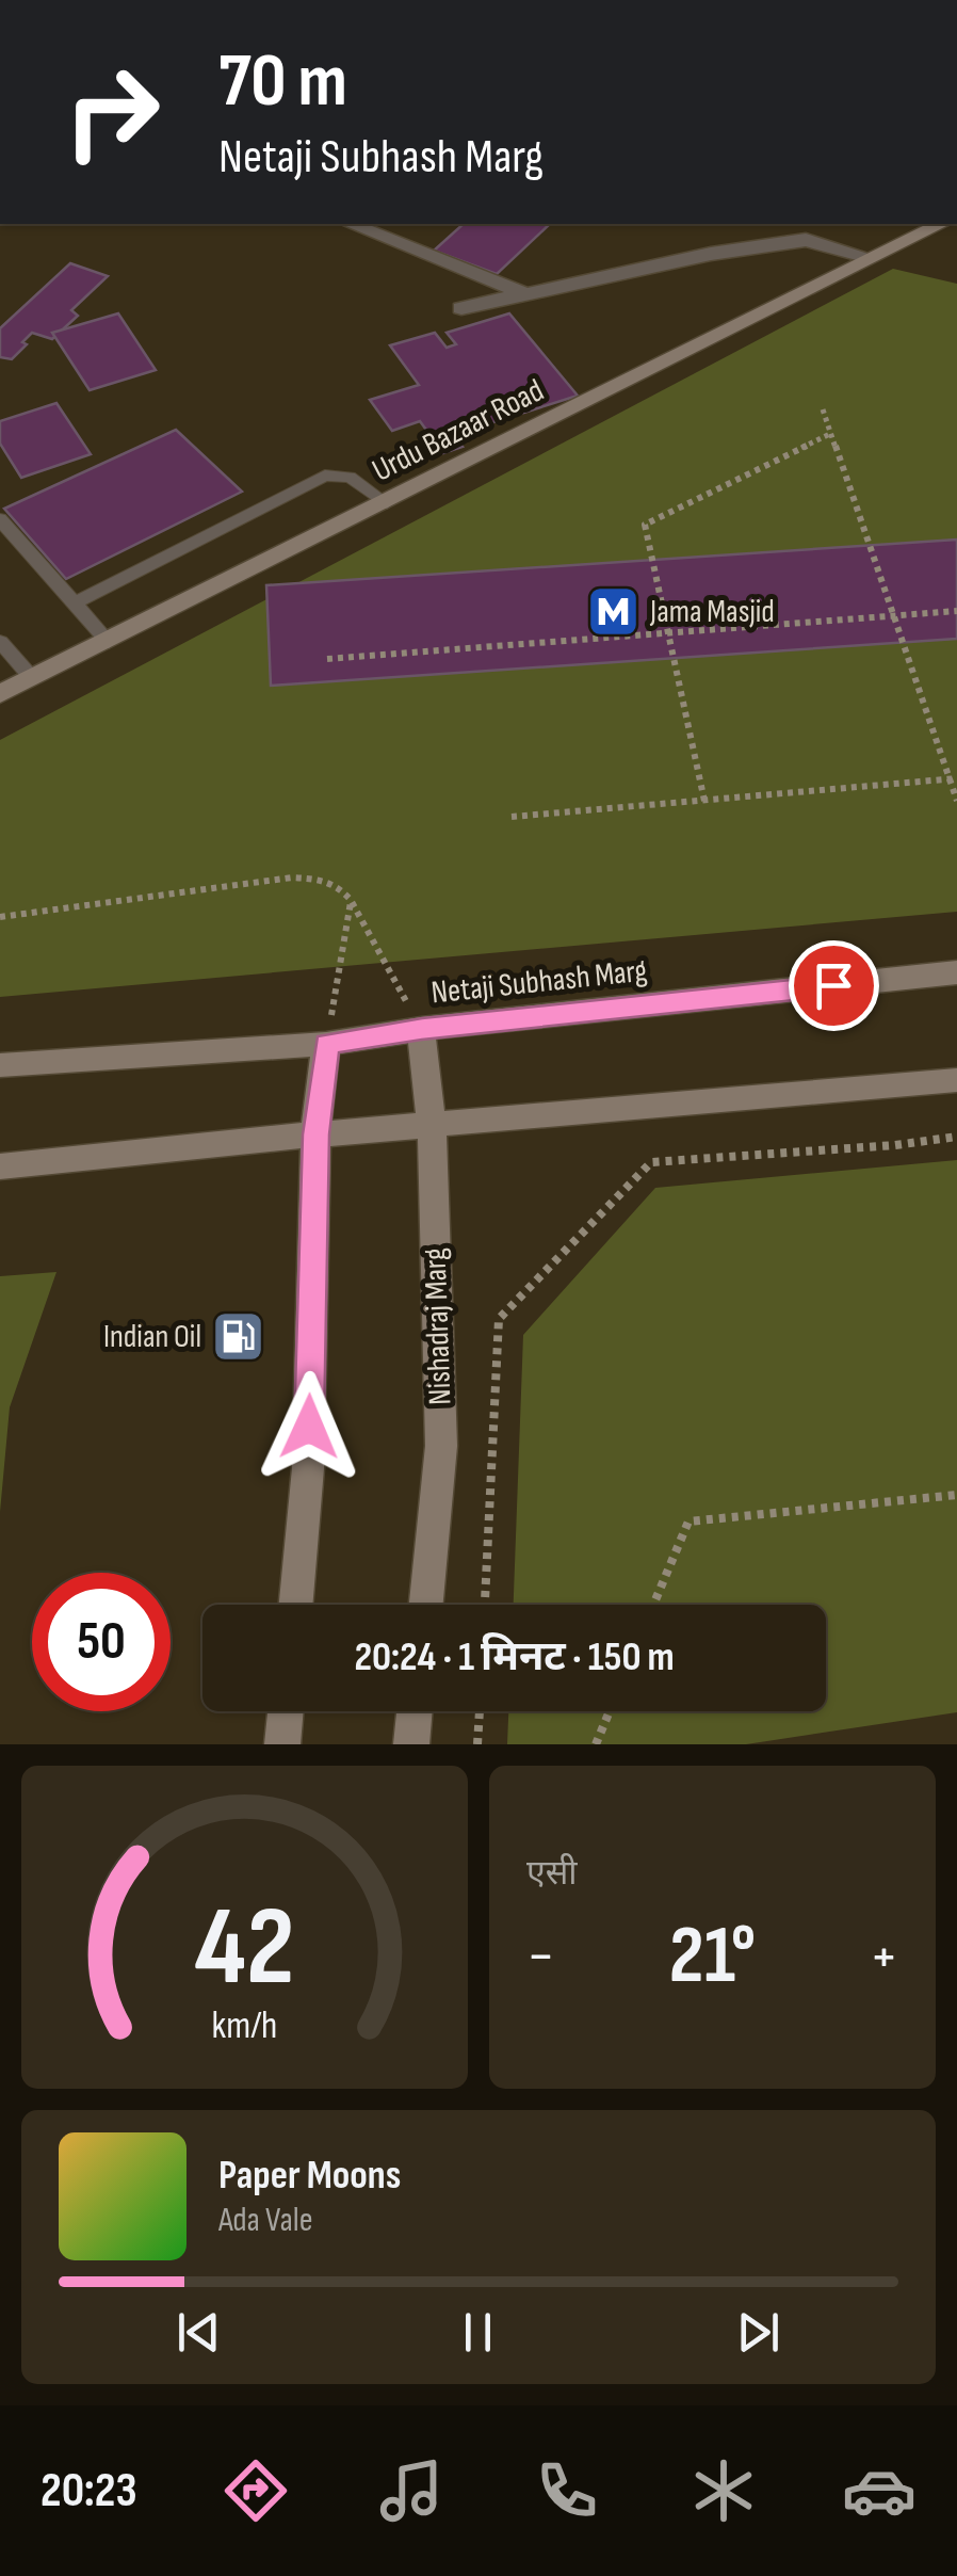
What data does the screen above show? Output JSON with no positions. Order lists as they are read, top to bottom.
{
  "streets": {
    "main road": ["Urdu Bazaar Road", "Netaji Subhash Marg", "Nishadraj Marg"]
  },
  "crossings": [
    ["Netaji Subhash Marg", "Nishadraj Marg"]
  ],
  "places": {
    "metro station": ["Jama Masjid"],
    "fuel station": ["Indian Oil"]
  },
  "page": {
    "turn": ["70 m", "Netaji Subhash Marg"],
    "limit": "50",
    "trip": "20:24 · 1 मिनट · 150 m",
    "tile": "एसी",
    "heat": ["−", "21°", "+"],
    "song": ["Paper Moons", "Ada Vale"],
    "tabs": "20:23",
    "gauge": ["42", "km/h"]
  }
}
